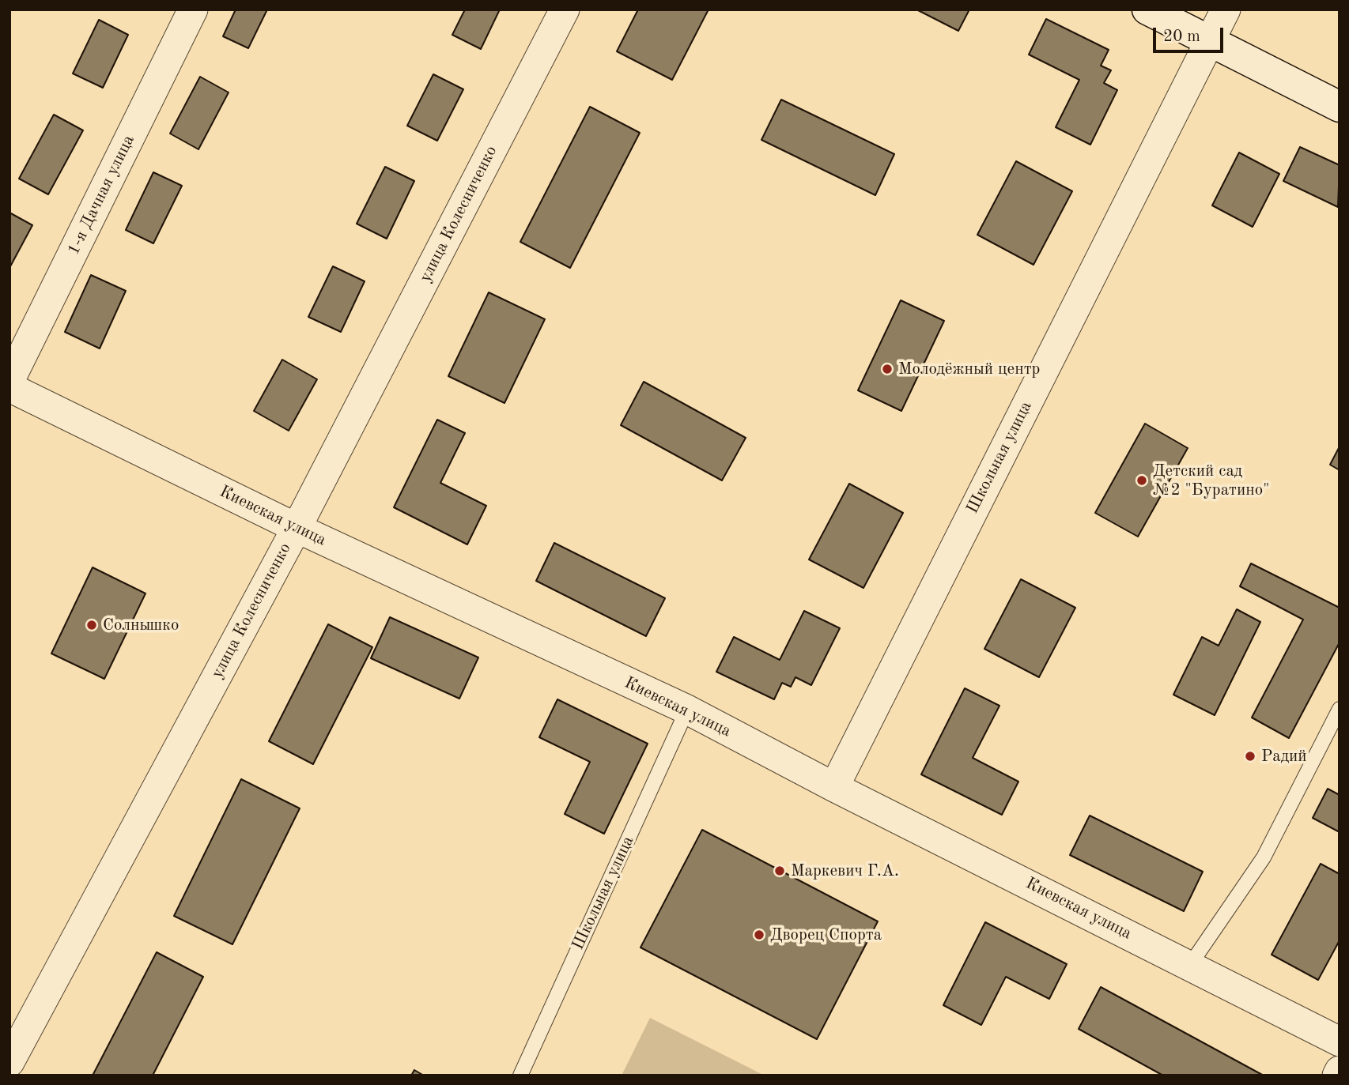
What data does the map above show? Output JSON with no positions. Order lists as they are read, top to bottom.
{
  "streets": {
    "street": [
      "1-я Дачная улица",
      "улица Колесниченко",
      "Школьная улица",
      "Киевская улица"
    ]
  },
  "crossings": [
    ["улица Колесниченко", "Киевская улица"],
    ["Школьная улица", "Киевская улица"]
  ],
  "places": [
    "Молодёжный центр",
    "Детский сад №2 \"Буратино\"",
    "Солнышко",
    "Радий",
    "Маркевич Г.А.",
    "Дворец Спорта"
  ],
  "scale_bar": "20 m"
}
